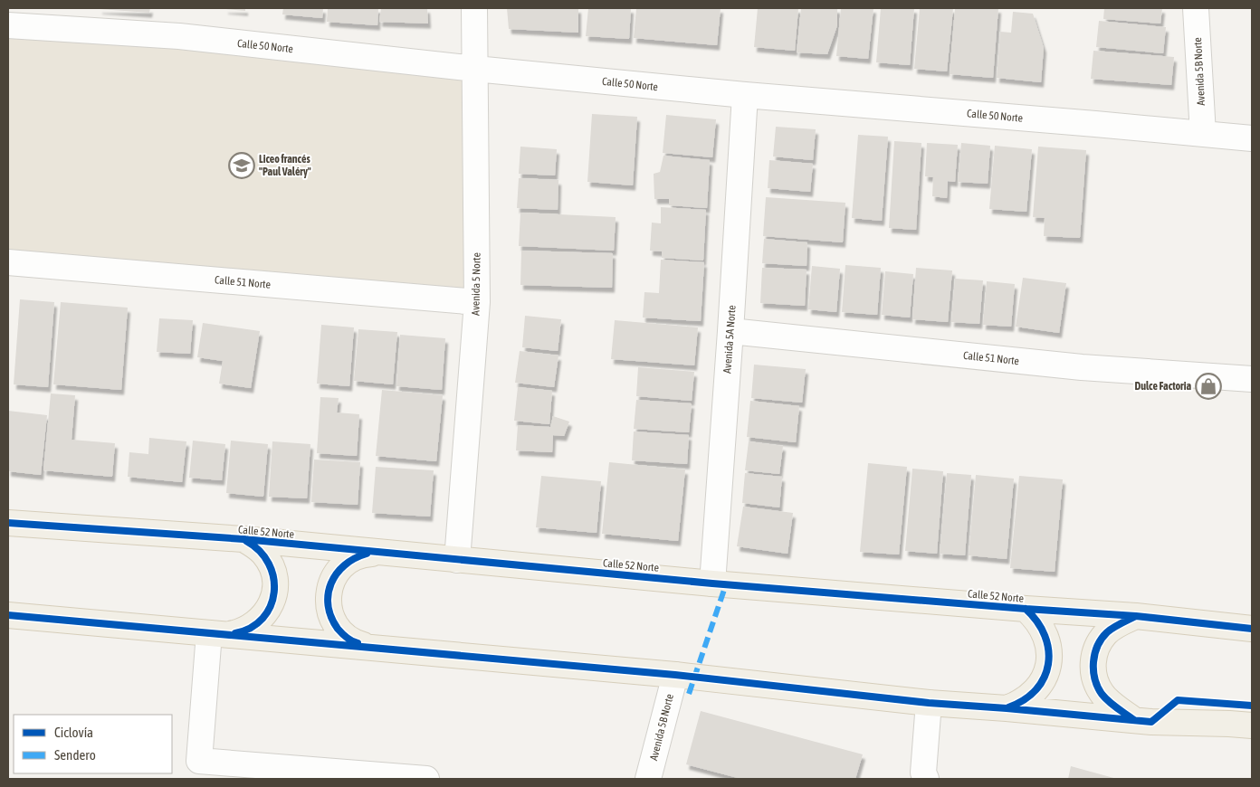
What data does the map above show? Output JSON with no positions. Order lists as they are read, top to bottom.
{
  "streets": {
    "main road": ["Calle 52 Norte"],
    "street": [
      "Calle 50 Norte",
      "Avenida 5B Norte",
      "Calle 51 Norte",
      "Avenida 5 Norte",
      "Avenida 5A Norte"
    ]
  },
  "crossings": [
    ["Calle 50 Norte", "Avenida 5B Norte"],
    ["Calle 50 Norte", "Avenida 5 Norte"],
    ["Calle 50 Norte", "Avenida 5A Norte"],
    ["Calle 51 Norte", "Avenida 5 Norte"],
    ["Calle 51 Norte", "Avenida 5A Norte"],
    ["Avenida 5 Norte", "Calle 52 Norte"],
    ["Avenida 5A Norte", "Calle 52 Norte"]
  ],
  "places": {
    "school or university": ["Liceo francés \"Paul Valéry\""],
    "shop": ["Dulce Factoria"]
  },
  "legend": ["Ciclovía", "Sendero"]
}
